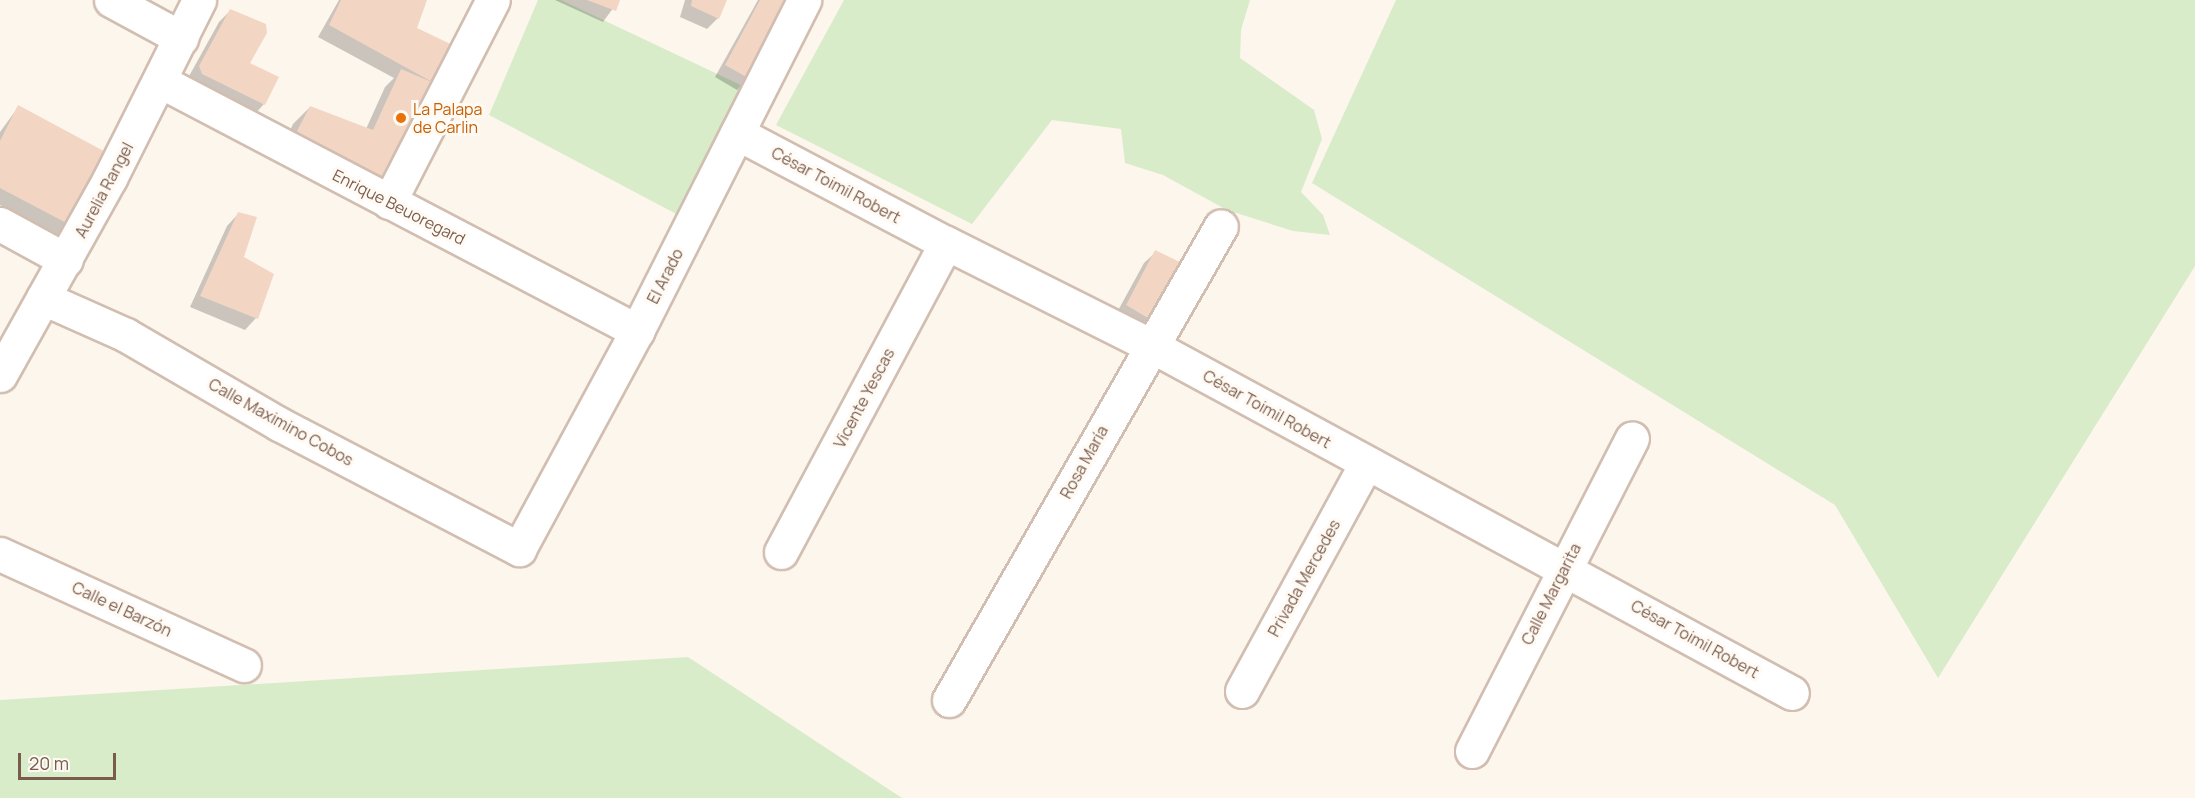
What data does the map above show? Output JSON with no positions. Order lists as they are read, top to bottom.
{
  "streets": {
    "street": [
      "César Toimil Robert",
      "Aurelia Rangel",
      "Enrique Beuoregard",
      "El Arado",
      "Vicente Yescas",
      "Calle Maximino Cobos",
      "Rosa María",
      "Privada Mercedes",
      "Calle Margarita",
      "Calle el Barzón"
    ]
  },
  "crossings": [
    ["César Toimil Robert", "El Arado"],
    ["César Toimil Robert", "Vicente Yescas"],
    ["César Toimil Robert", "Rosa María"],
    ["César Toimil Robert", "Privada Mercedes"],
    ["César Toimil Robert", "Calle Margarita"],
    ["Aurelia Rangel", "Enrique Beuoregard"],
    ["Aurelia Rangel", "Calle Maximino Cobos"],
    ["Enrique Beuoregard", "El Arado"],
    ["El Arado", "Calle Maximino Cobos"]
  ],
  "places": ["La Palapa de Carlin"],
  "scale_bar": "20 m"
}
